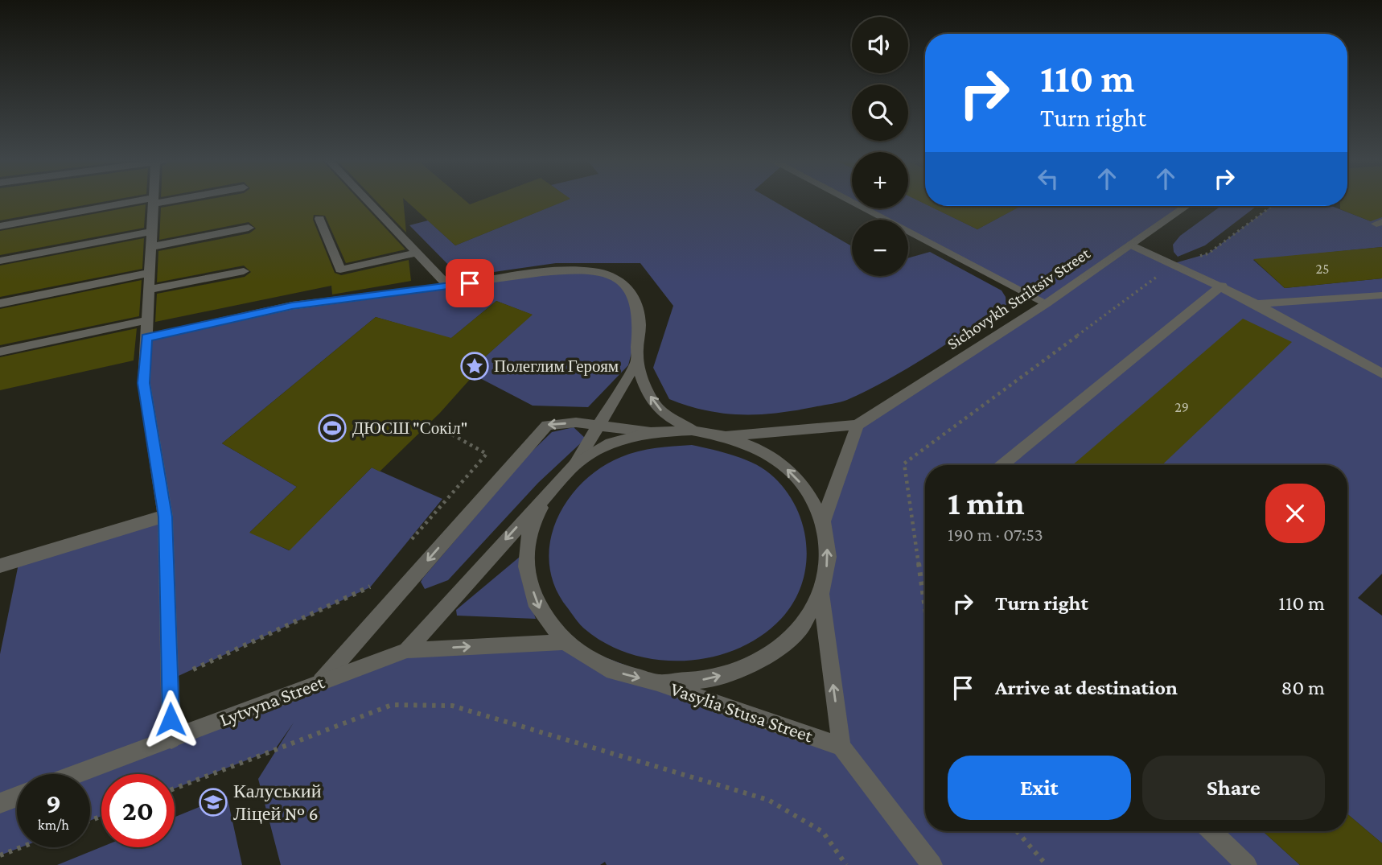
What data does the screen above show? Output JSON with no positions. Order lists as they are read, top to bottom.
{
  "streets": {
    "street": ["Sichovykh Striltsiv Street", "Lytvyna Street", "Vasylia Stusa Street"]
  },
  "crossings": [
    ["Lytvyna Street", "Vasylia Stusa Street"]
  ],
  "places": {
    "place": ["Полеглим Героям"],
    "sports": ["ДЮСШ \"Сокіл\""],
    "school or university": ["Калуський Ліцей № 6"]
  },
  "house_numbers": ["25", "29"],
  "page": {
    "map_buttons": ["+", "−"],
    "turn": ["110 m", "Turn right"],
    "heading": ["1 min", "190 m · 07:53"],
    "list": [
      {
        "name": "Turn right",
        "value": "110 m"
      },
      {
        "name": "Arrive at destination",
        "value": "80 m"
      }
    ],
    "buttons": ["Exit", "Share"],
    "speed": "9 km/h",
    "limit": "20"
  }
}
